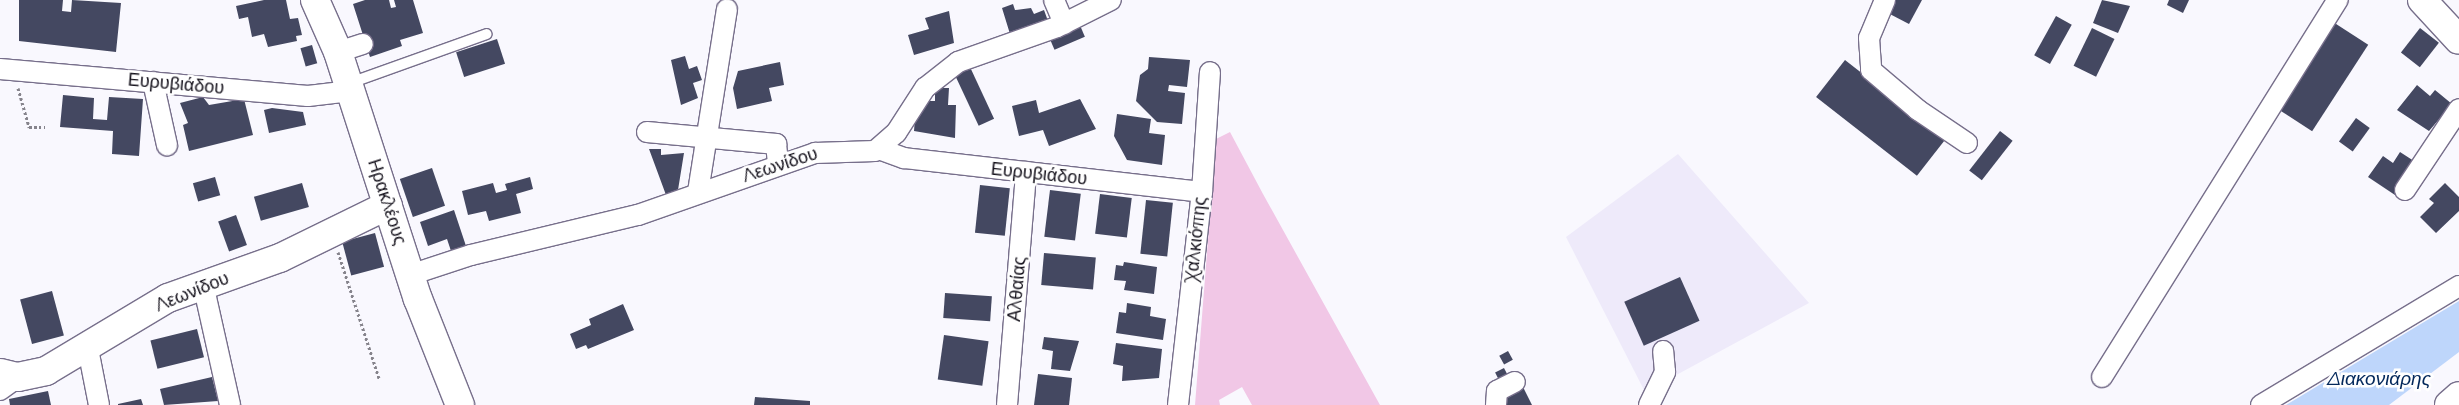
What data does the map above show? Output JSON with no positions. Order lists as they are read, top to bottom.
{
  "streets": {
    "street": [
      "Ευρυβιάδου",
      "Λεωνίδου",
      "Ηρακλέους",
      "Χαλκιόπης",
      "Αλθαίας"
    ]
  },
  "crossings": [
    ["Ευρυβιάδου", "Λεωνίδου"],
    ["Ευρυβιάδου", "Ηρακλέους"],
    ["Ευρυβιάδου", "Χαλκιόπης"],
    ["Ευρυβιάδου", "Αλθαίας"],
    ["Λεωνίδου", "Ηρακλέους"]
  ],
  "water": ["Διακονιάρης"]
}
